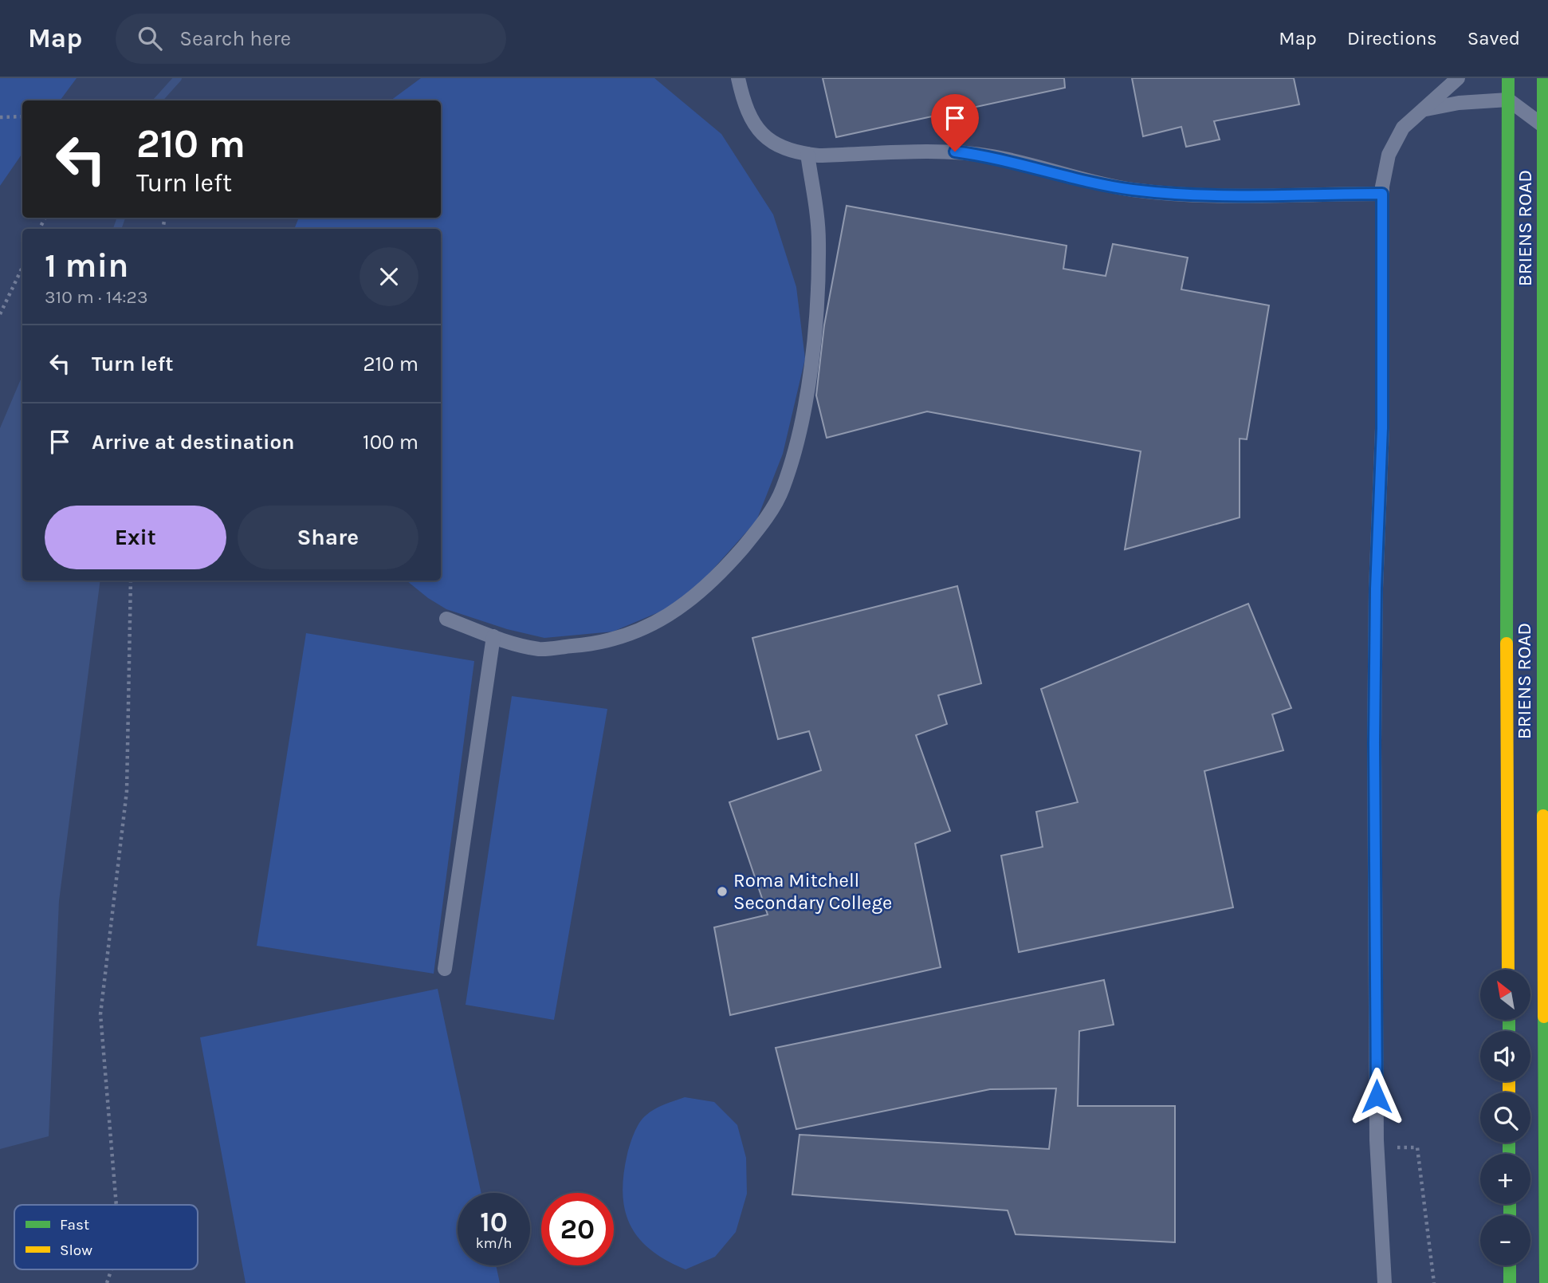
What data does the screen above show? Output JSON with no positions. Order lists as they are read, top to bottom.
{
  "streets": {
    "main road": ["BRIENS ROAD"]
  },
  "places": ["Roma Mitchell Secondary College"],
  "legend": ["Fast", "Slow"],
  "north": "top left",
  "page": {
    "header": "Map",
    "search": "Search here",
    "nav": ["Map", "Directions", "Saved"],
    "turn": ["210 m", "Turn left"],
    "heading": ["1 min", "310 m · 14:23"],
    "list": [
      {
        "name": "Turn left",
        "value": "210 m"
      },
      {
        "name": "Arrive at destination",
        "value": "100 m"
      }
    ],
    "buttons": ["Exit", "Share"],
    "map_buttons": ["+", "−"],
    "speed": "10 km/h",
    "limit": "20"
  }
}
